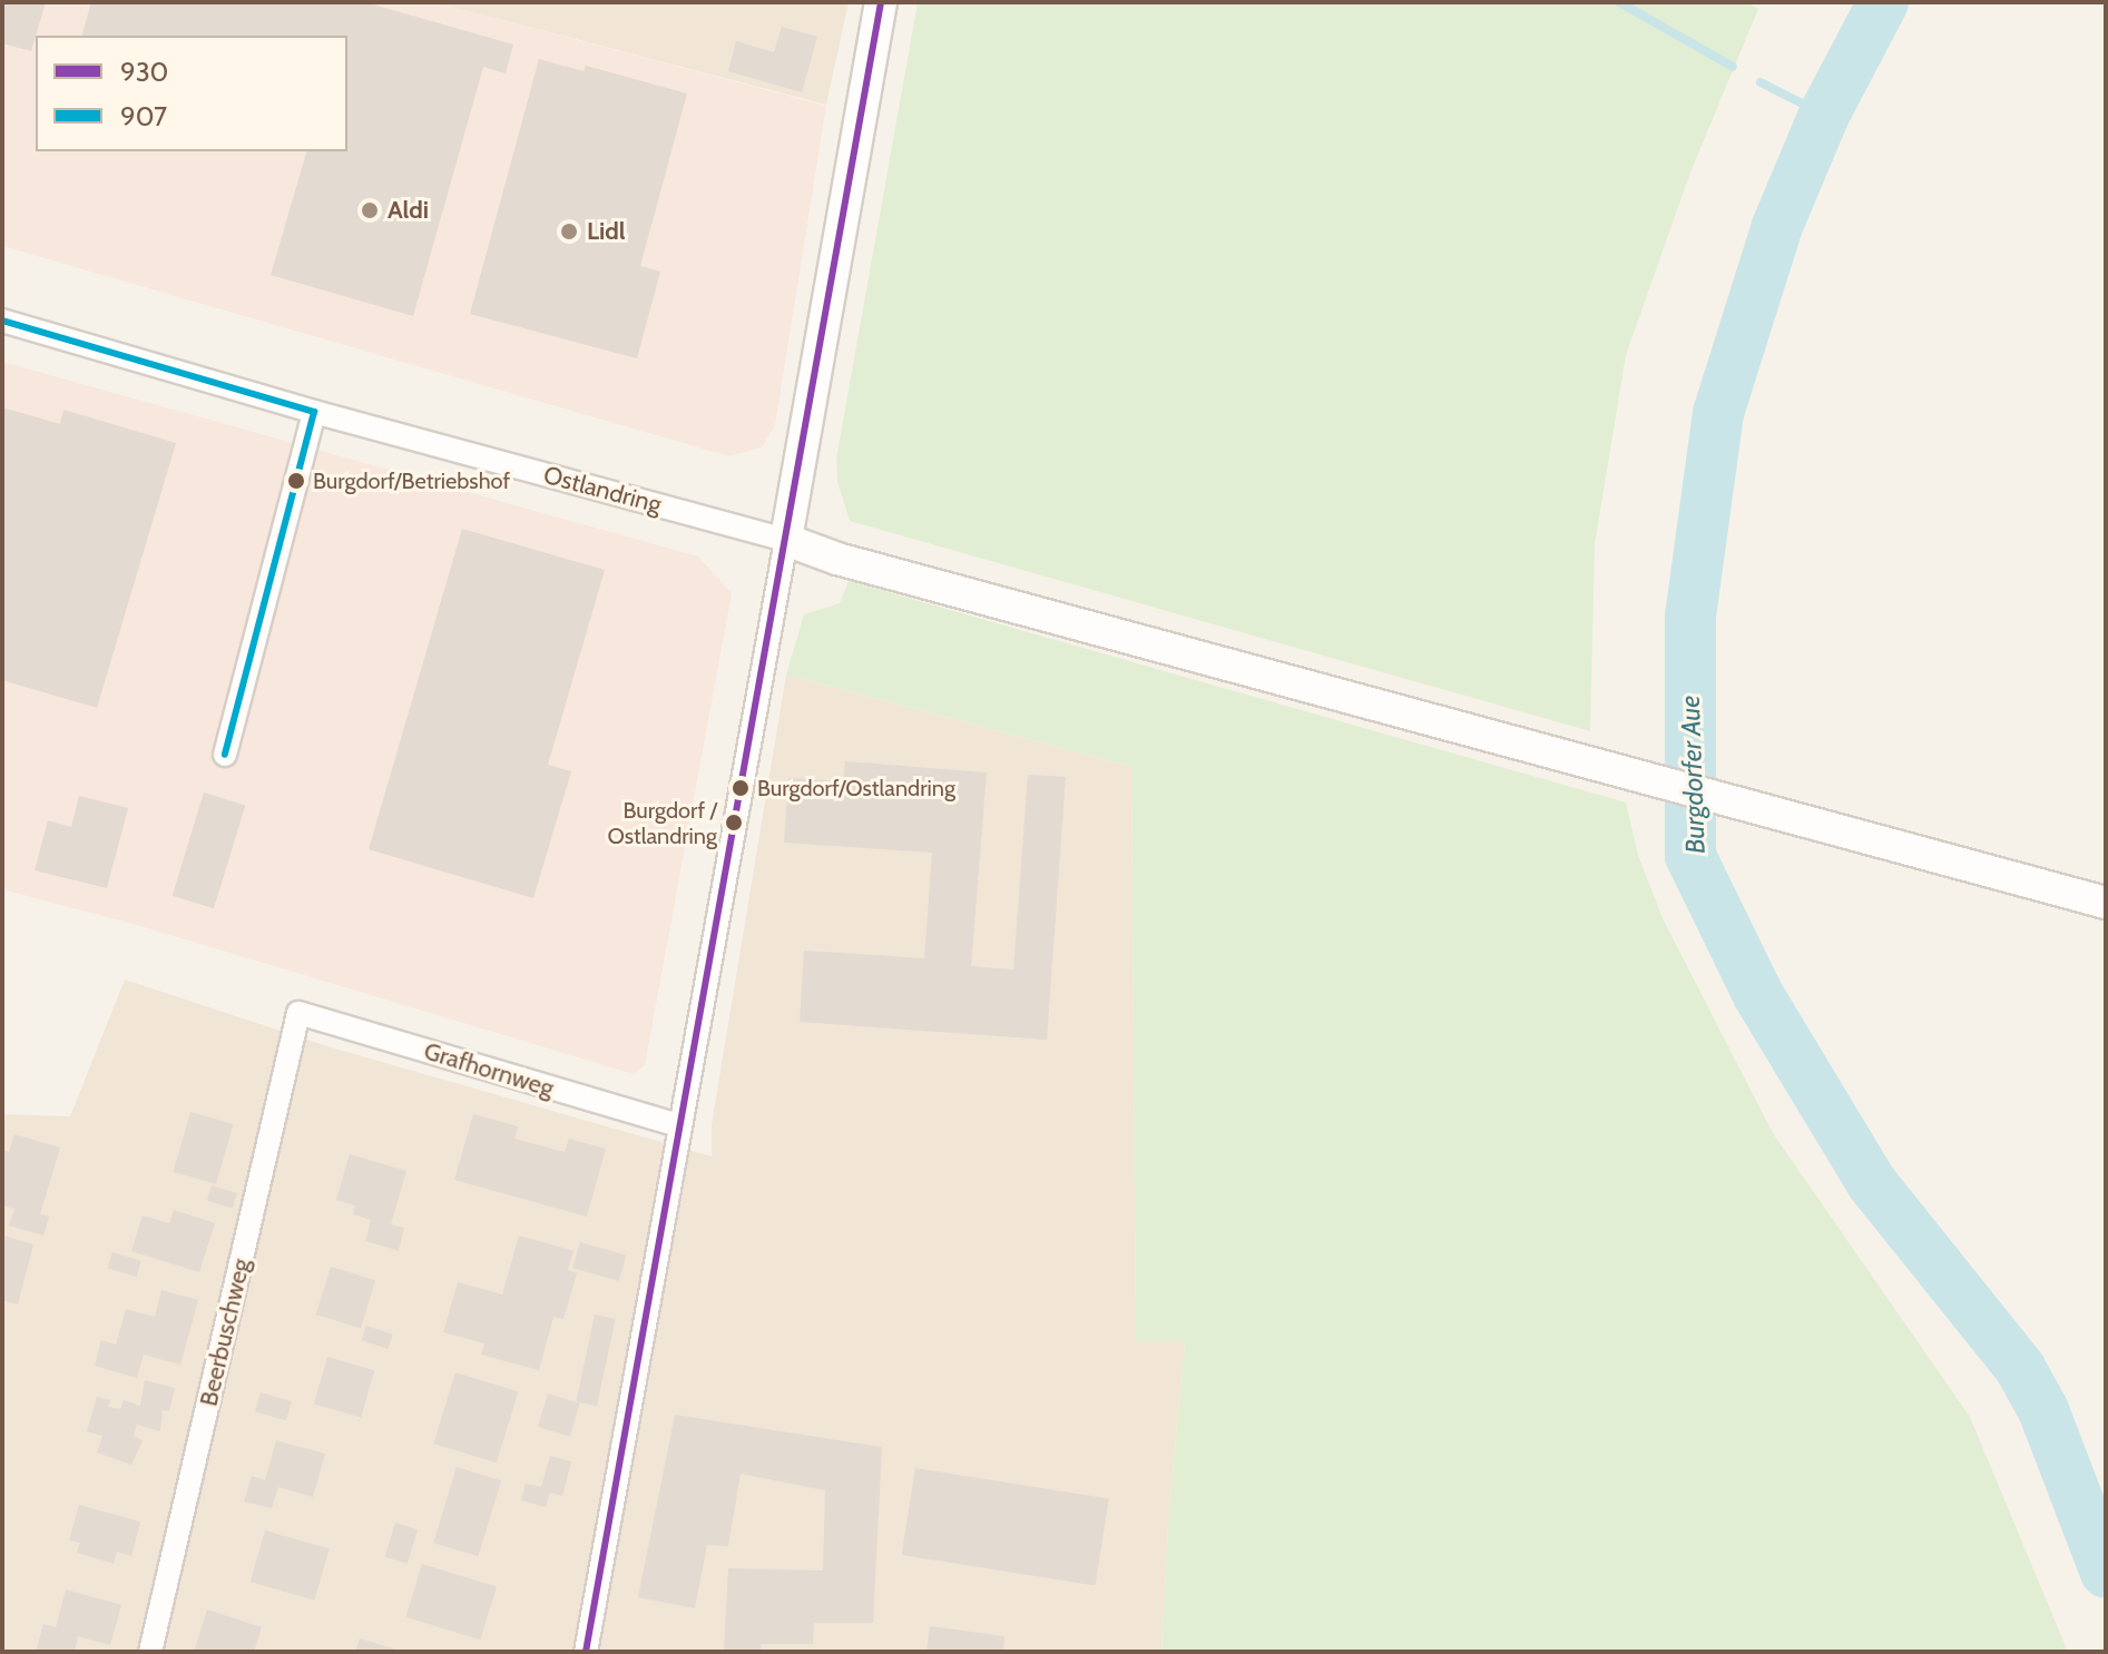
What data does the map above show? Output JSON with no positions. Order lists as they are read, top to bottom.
{
  "streets": {
    "street": ["Ostlandring", "Grafhornweg", "Beerbuschweg"]
  },
  "crossings": [
    ["Grafhornweg", "Beerbuschweg"]
  ],
  "water": ["Burgdorfer Aue"],
  "places": [
    "Aldi",
    "Lidl",
    "Burgdorf/Betriebshof",
    "Burgdorf/Ostlandring",
    "Burgdorf / Ostlandring"
  ],
  "lines": ["transit line 930", "transit line 907"],
  "legend": ["930", "907"]
}
